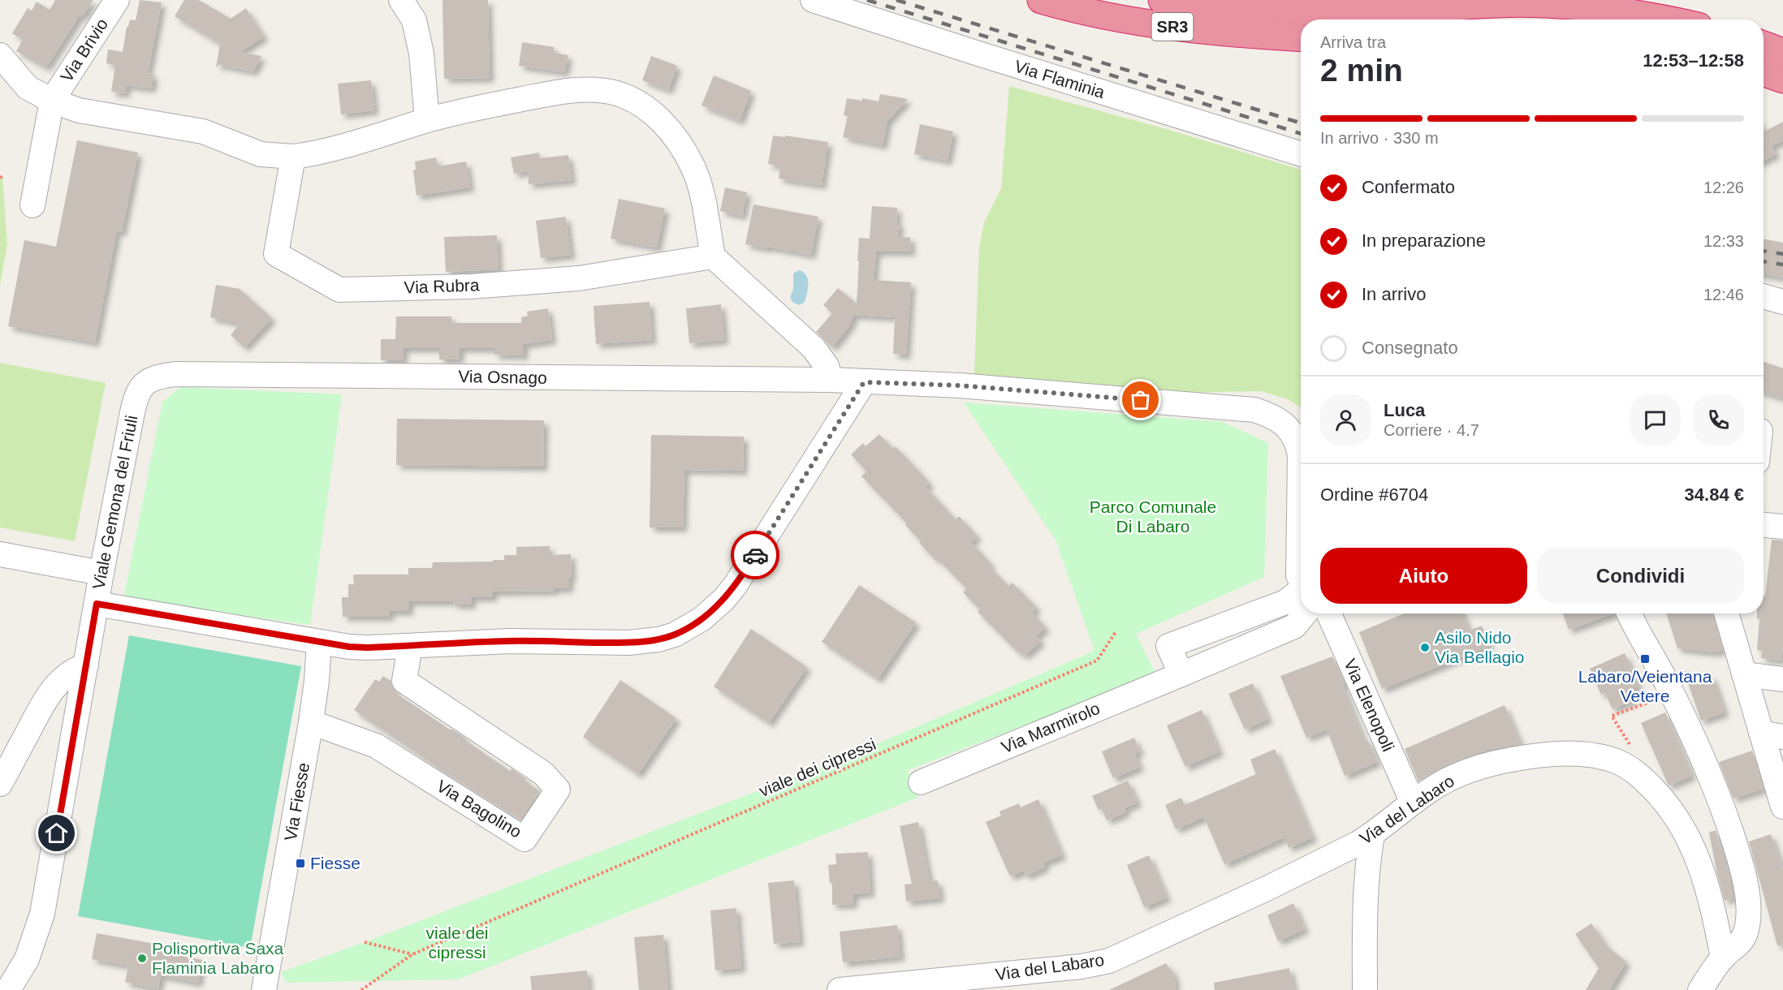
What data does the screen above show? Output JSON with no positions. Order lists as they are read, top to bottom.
{
  "streets": {
    "highway": ["SR3"],
    "street": [
      "Via Brivio",
      "Via Flaminia",
      "Via Rubra",
      "Via Osnago",
      "Viale Gemona del Friuli",
      "Via Elenopoli",
      "Via Marmirolo",
      "Via Fiesse",
      "Via Bagolino",
      "Via del Labaro"
    ],
    "path": ["viale dei cipressi"]
  },
  "crossings": [
    ["Via Osnago", "Viale Gemona del Friuli"],
    ["Via Elenopoli", "Via del Labaro"],
    ["Via Fiesse", "Via Bagolino"]
  ],
  "parks": ["Parco Comunale Di Labaro", "viale dei cipressi"],
  "places": {
    "other": ["Asilo Nido Via Bellagio", "Polisportiva Saxa Flaminia Labaro"],
    "transit": ["Labaro/Veientana Vetere", "Fiesse"]
  },
  "page": {
    "heading": ["2 min", "Arriva tra", "12:53–12:58"],
    "panel": [
      "Luca",
      "Corriere · 4.7",
      "Ordine #6704",
      "34.84 €"
    ],
    "bar": "In arrivo · 330 m",
    "list": [
      ["Confermato", "12:26"],
      ["In preparazione", "12:33"],
      ["In arrivo", "12:46"],
      "Consegnato"
    ],
    "buttons": ["Aiuto", "Condividi"]
  }
}
